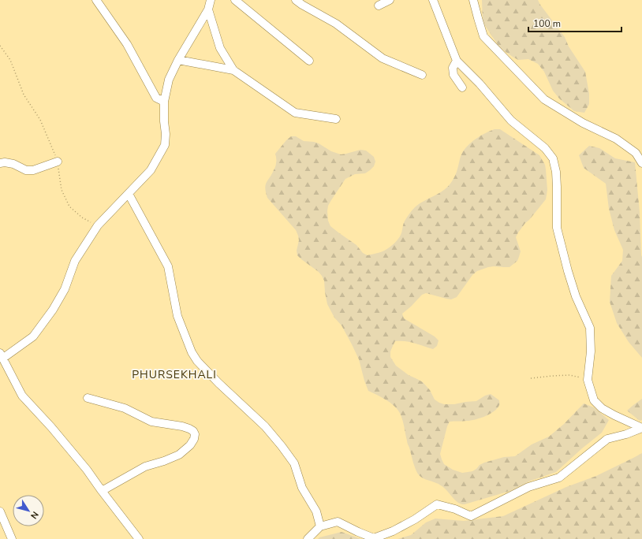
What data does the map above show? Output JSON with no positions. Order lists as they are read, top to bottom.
{
  "districts": ["PHURSEKHALI"],
  "scale_bar": "100 m",
  "north": "bottom right"
}
